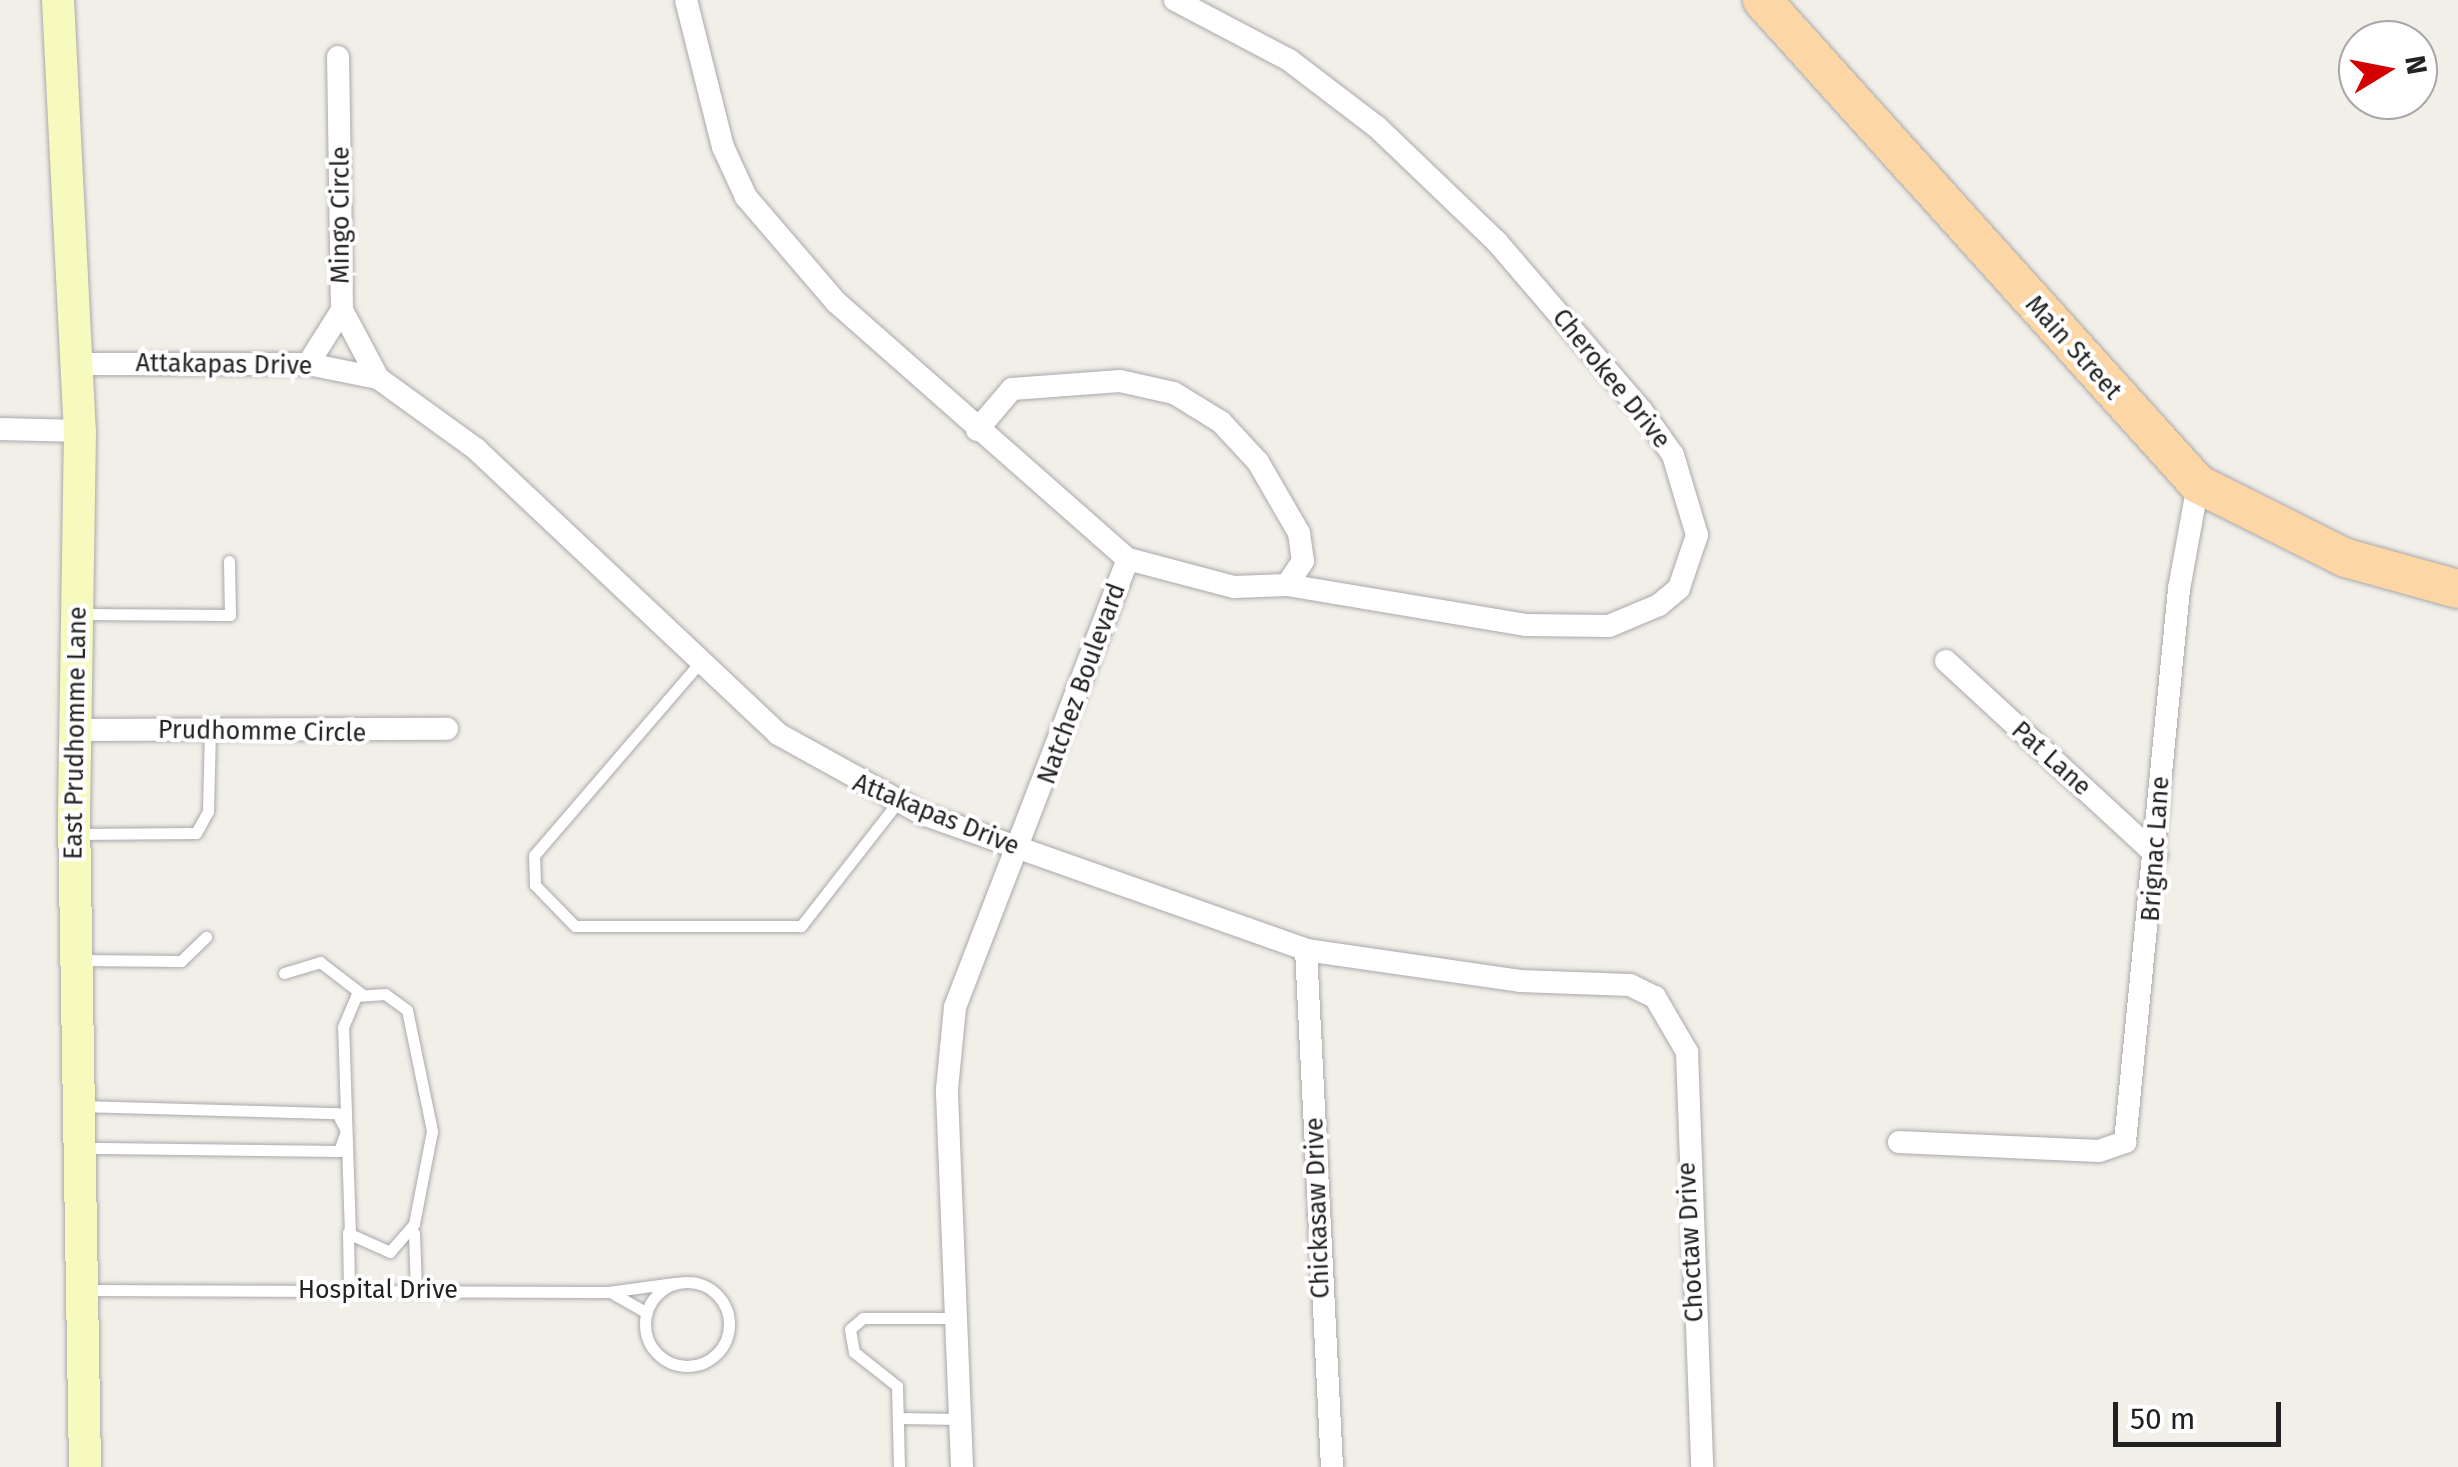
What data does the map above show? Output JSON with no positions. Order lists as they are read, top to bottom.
{
  "streets": {
    "main road": ["Main Street"],
    "street": [
      "Mingo Circle",
      "Attakapas Drive",
      "Cherokee Drive",
      "Natchez Boulevard",
      "Prudhomme Circle",
      "East Prudhomme Lane",
      "Pat Lane",
      "Brignac Lane",
      "Chickasaw Drive",
      "Choctaw Drive"
    ],
    "lane": ["Hospital Drive"]
  },
  "crossings": [
    ["Mingo Circle", "Attakapas Drive"],
    ["Main Street", "Brignac Lane"],
    ["Attakapas Drive", "Natchez Boulevard"],
    ["Attakapas Drive", "East Prudhomme Lane"],
    ["Attakapas Drive", "Chickasaw Drive"],
    ["Attakapas Drive", "Choctaw Drive"],
    ["Cherokee Drive", "Natchez Boulevard"],
    ["Prudhomme Circle", "East Prudhomme Lane"],
    ["East Prudhomme Lane", "Hospital Drive"],
    ["Pat Lane", "Brignac Lane"]
  ],
  "scale_bar": "50 m",
  "north": "right"
}
